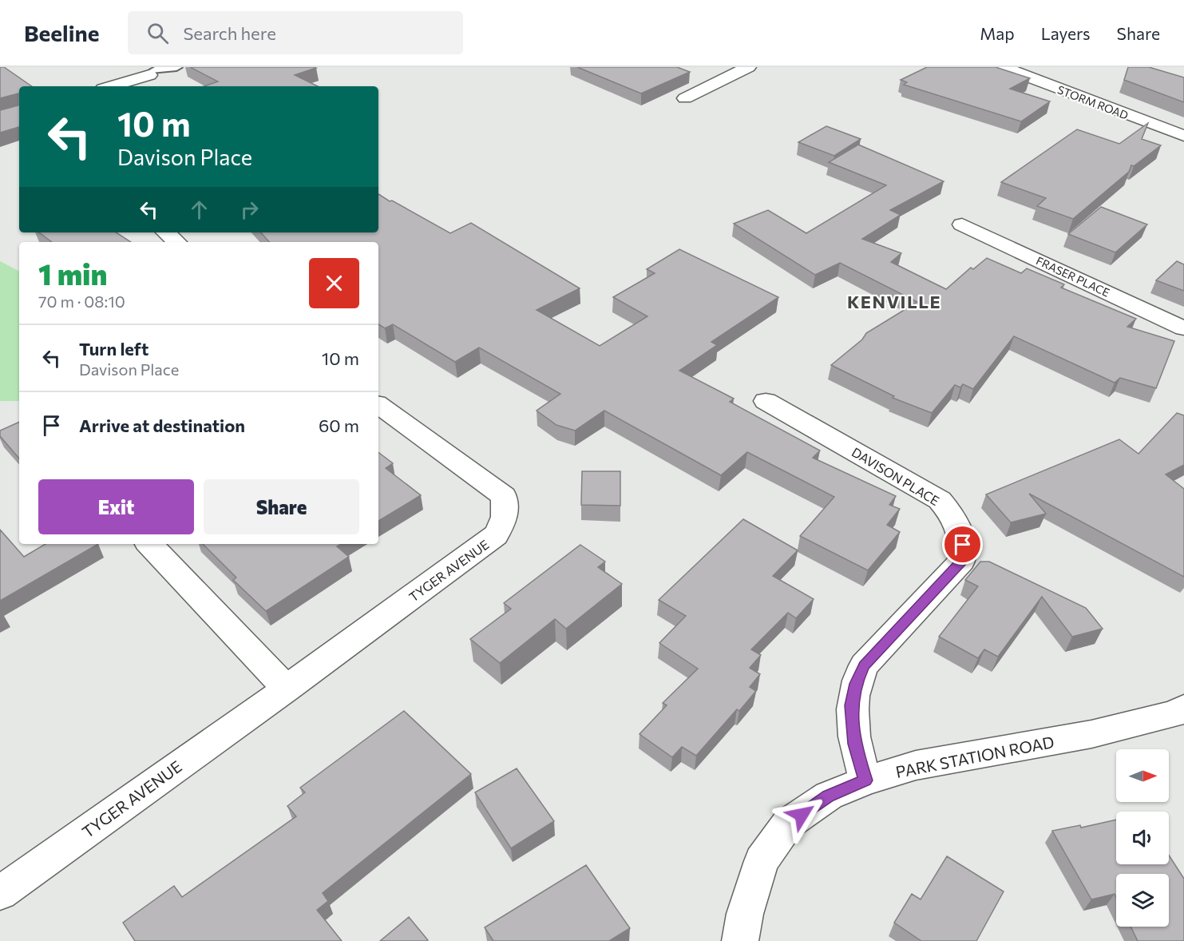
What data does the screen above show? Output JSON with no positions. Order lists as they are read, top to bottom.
{
  "streets": {
    "street": [
      "STORM ROAD",
      "FRASER PLACE",
      "DAVISON PLACE",
      "TYGER AVENUE",
      "PARK STATION ROAD"
    ]
  },
  "crossings": [
    ["DAVISON PLACE", "PARK STATION ROAD"]
  ],
  "districts": ["KENVILLE"],
  "north": "right",
  "page": {
    "header": "Beeline",
    "search": "Search here",
    "nav": ["Map", "Layers", "Share"],
    "turn": ["10 m", "Davison Place"],
    "heading": ["1 min", "70 m · 08:10"],
    "list": [
      {
        "name": "Turn left",
        "note": "Davison Place",
        "value": "10 m"
      },
      {
        "name": "Arrive at destination",
        "value": "60 m"
      }
    ],
    "buttons": ["Exit", "Share"]
  }
}
